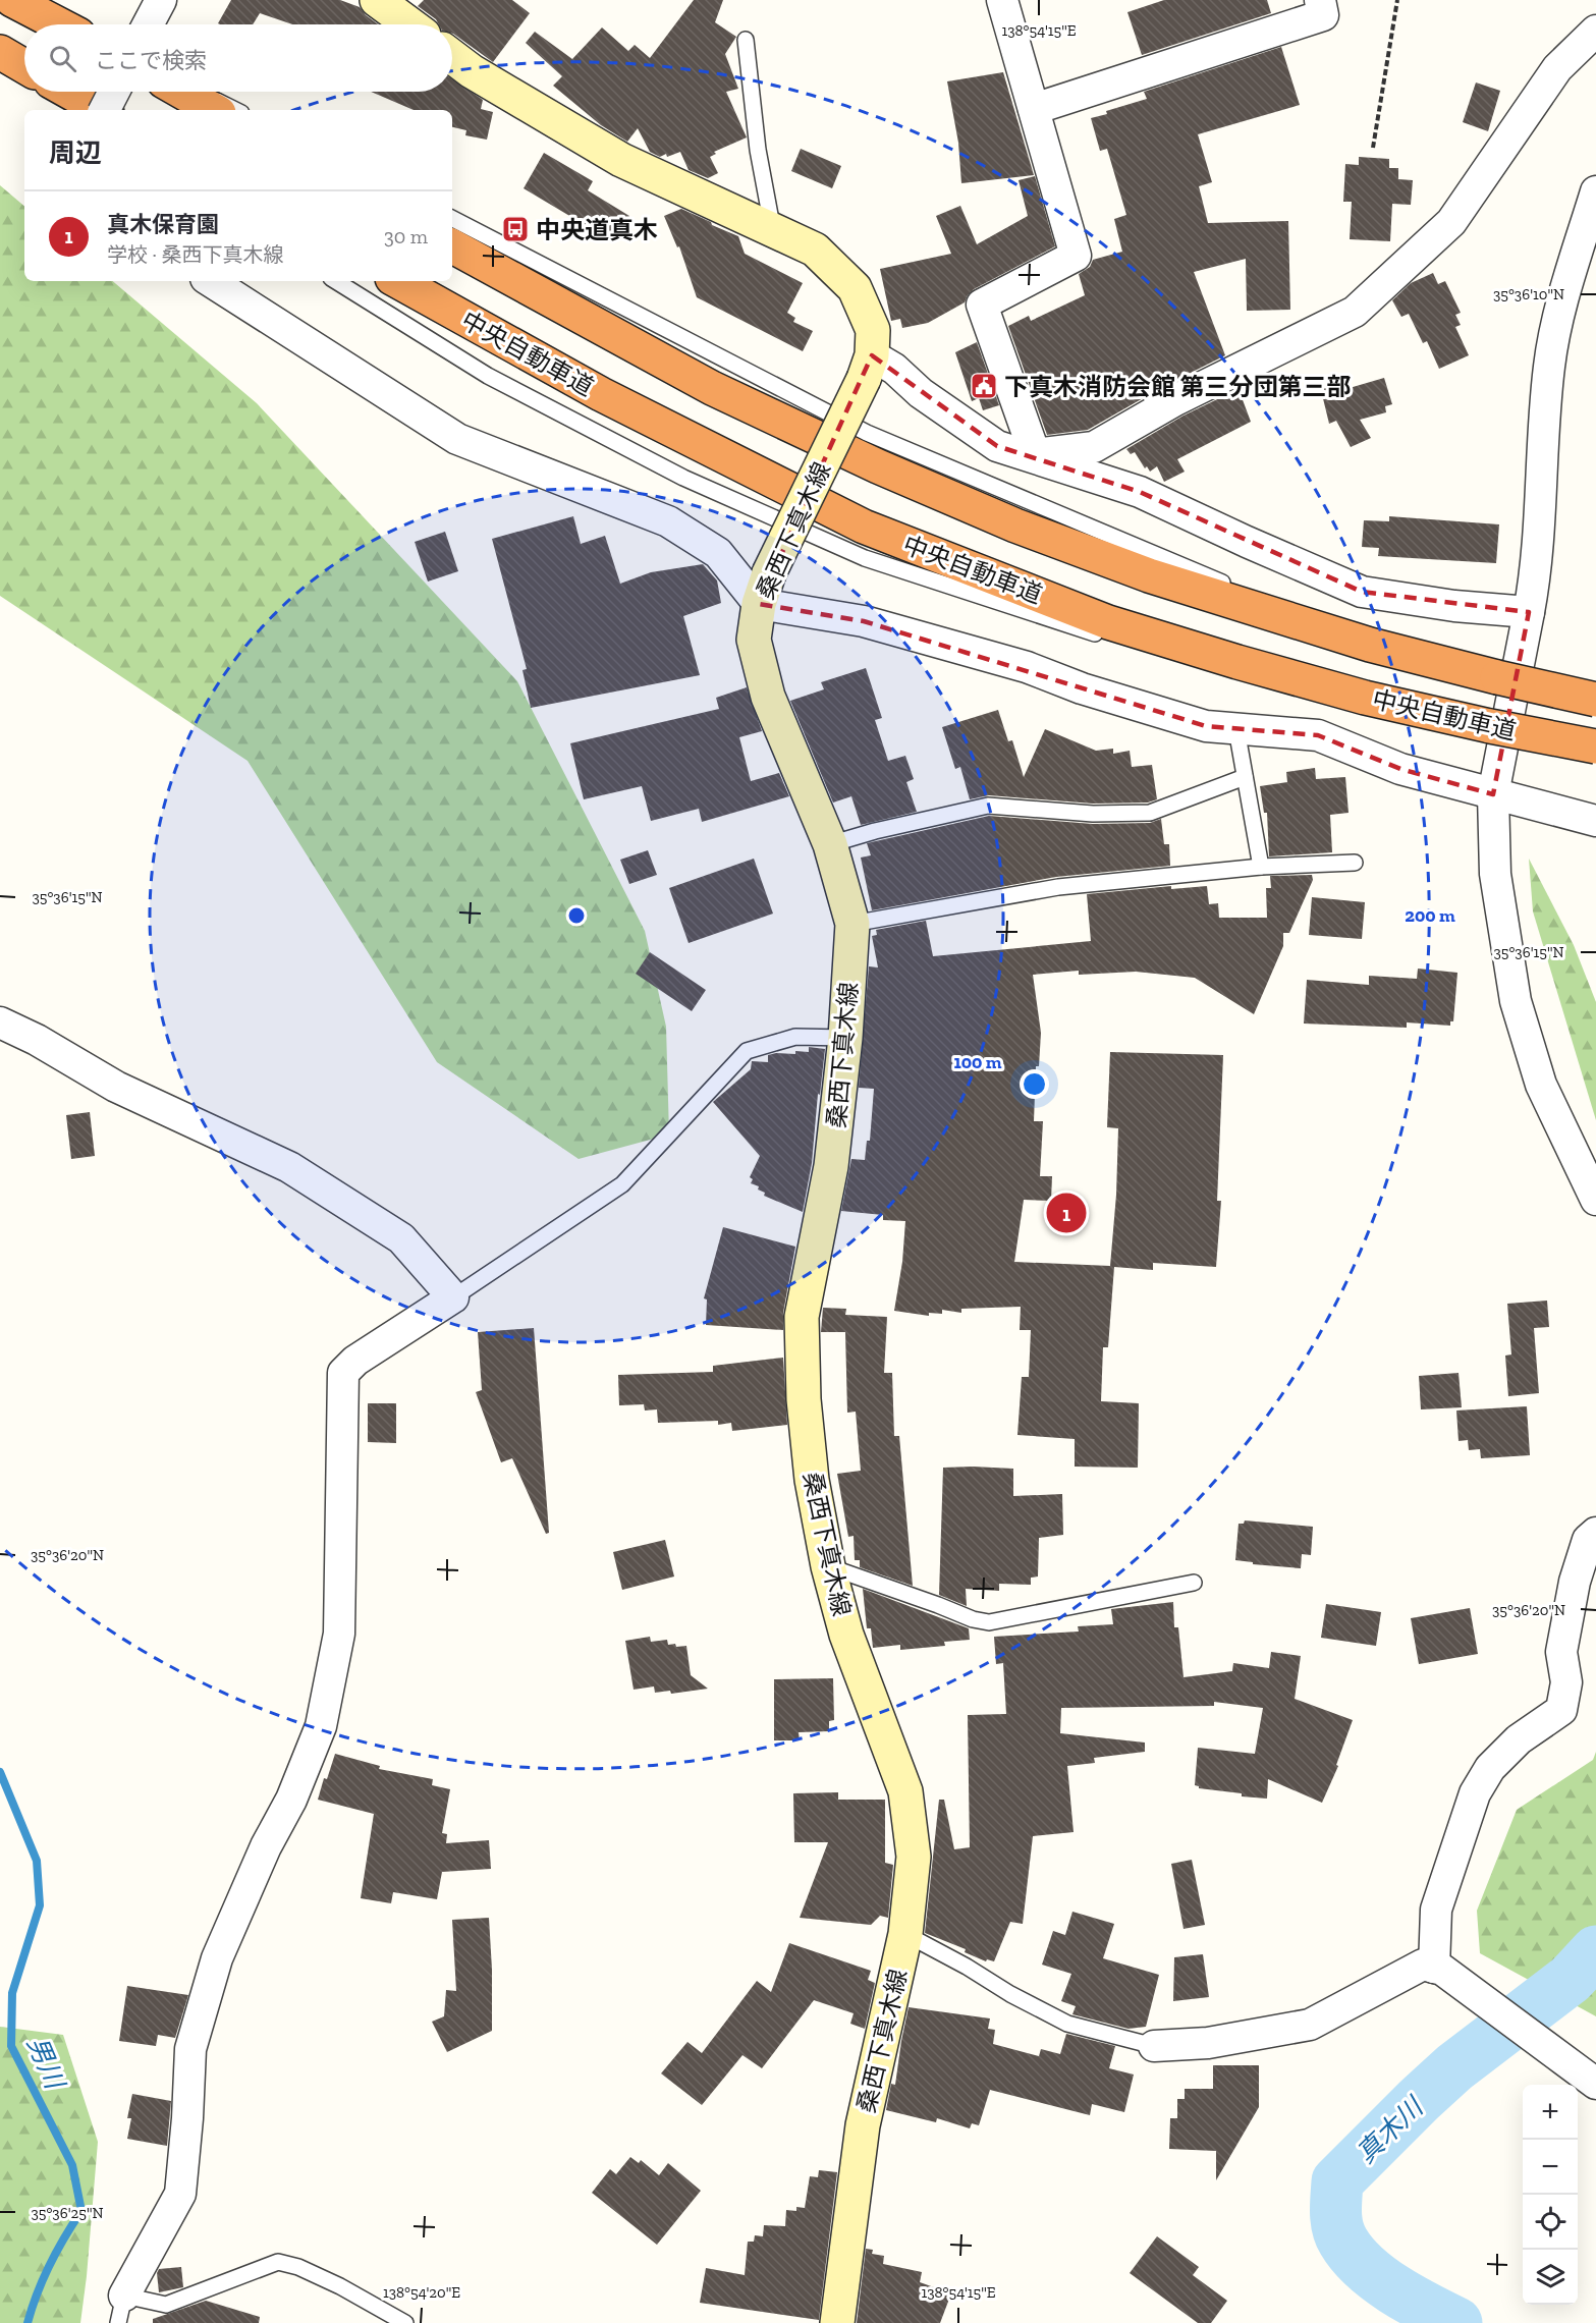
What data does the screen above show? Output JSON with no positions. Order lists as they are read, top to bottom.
{
  "streets": {
    "highway": ["中央自動車道"],
    "main road": ["桑西下真木線"]
  },
  "water": ["男川", "真木川"],
  "places": {
    "bus stop": ["中央道真木"],
    "public building": ["下真木消防会館 第三分団第三部"]
  },
  "page": {
    "search": "ここで検索",
    "heading": "周辺",
    "list": [
      {
        "mark": "1",
        "name": "真木保育園",
        "note": "学校 · 桑西下真木線",
        "value": "30 m"
      }
    ],
    "pins": "1",
    "map_buttons": ["+", "−"]
  },
  "coordinates": [
    "138°54'15\"E",
    "35°36'10\"N",
    "35°36'15\"N",
    "35°36'20\"N",
    "35°36'25\"N",
    "138°54'20\"E"
  ],
  "rings": ["200 m", "100 m"]
}
